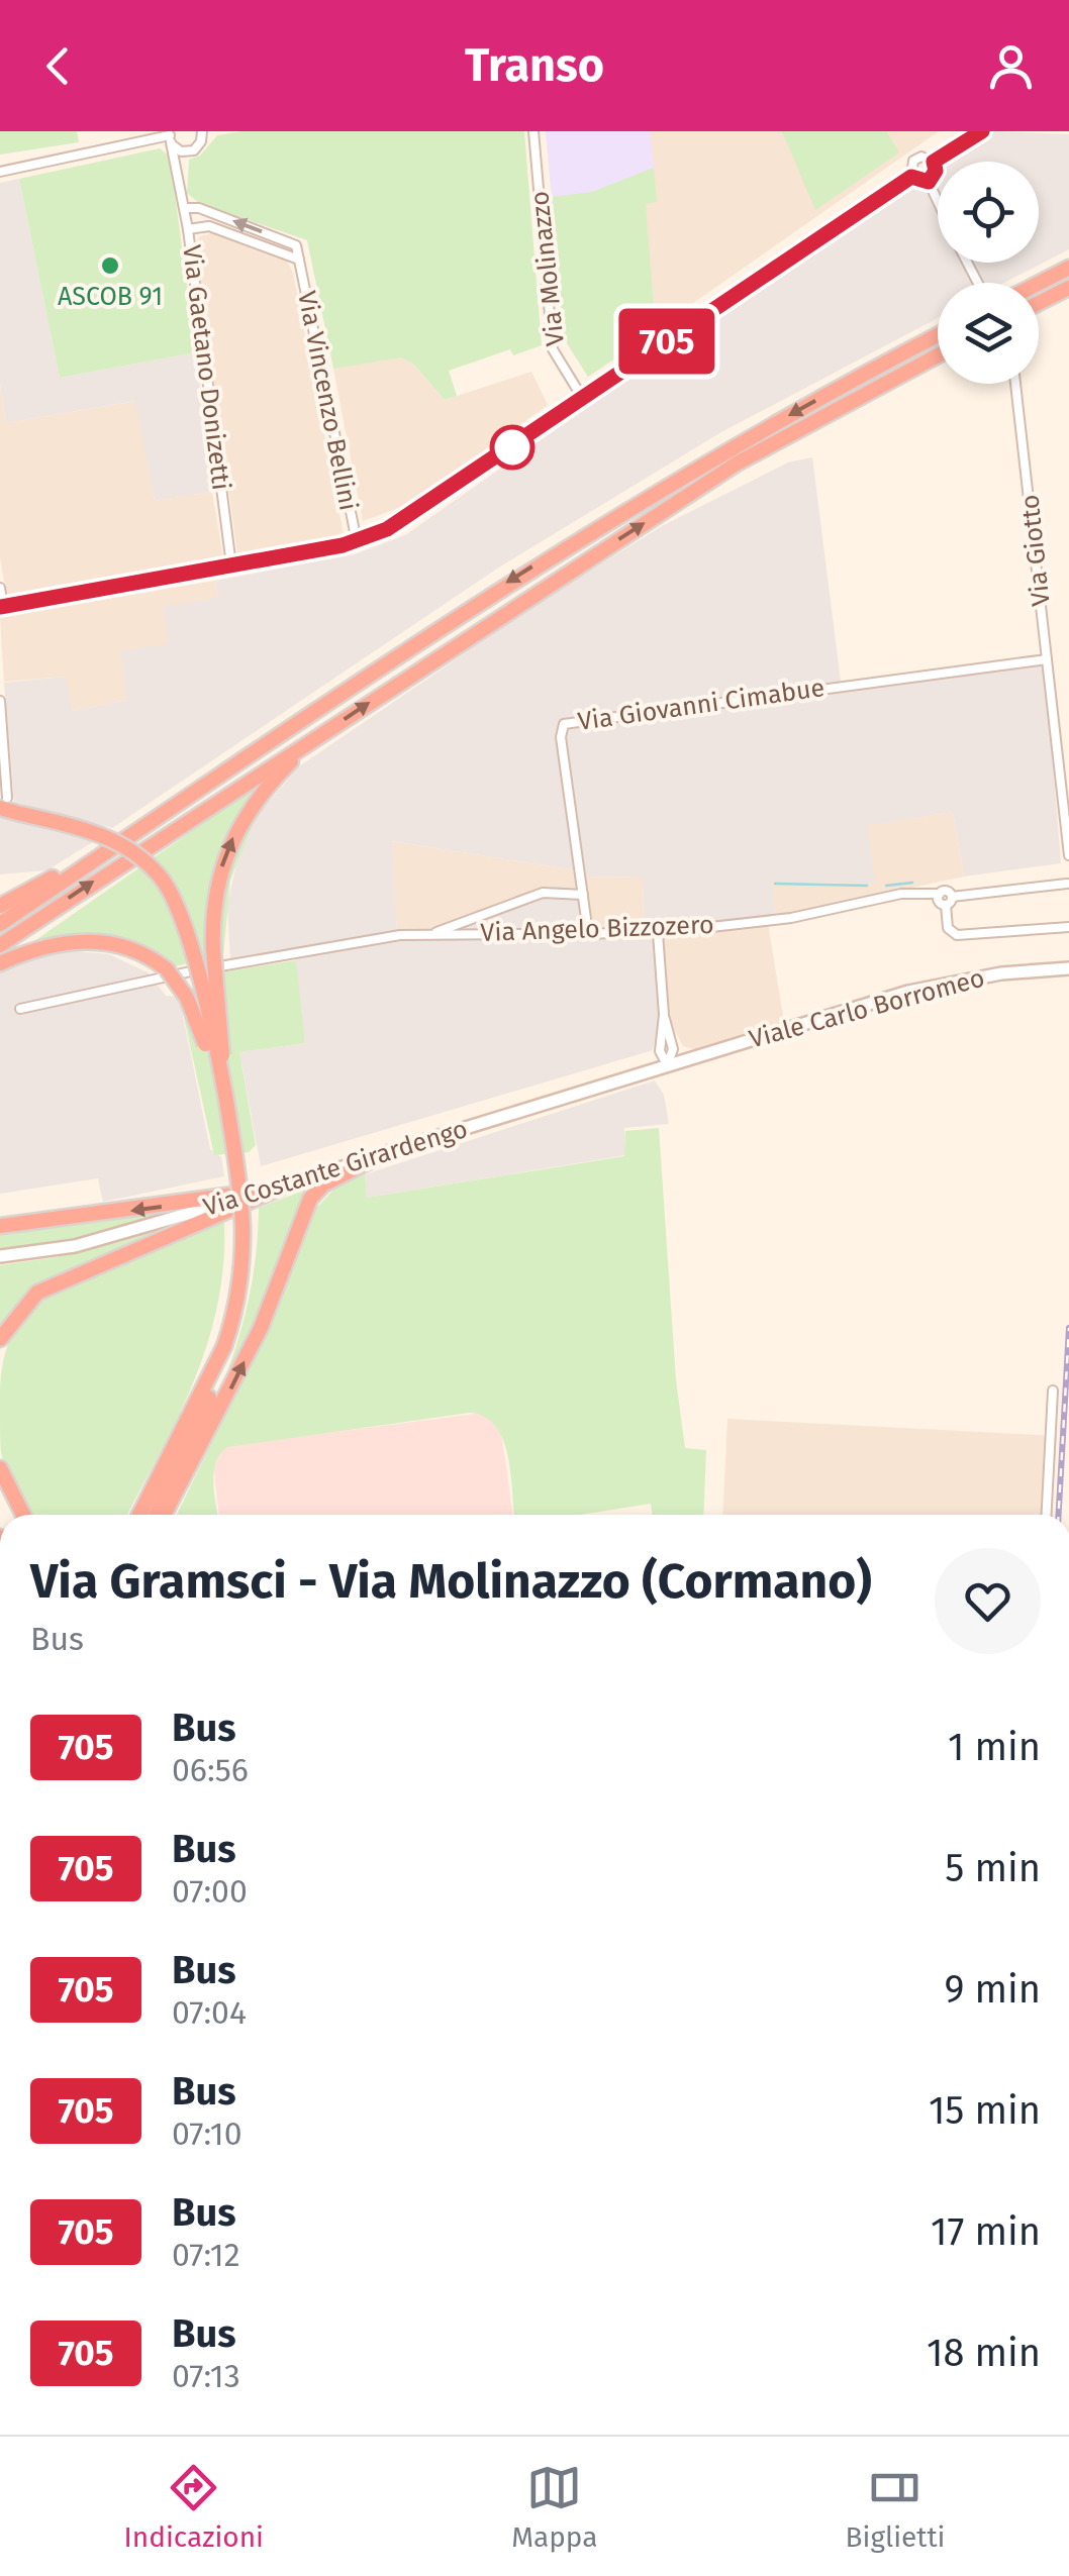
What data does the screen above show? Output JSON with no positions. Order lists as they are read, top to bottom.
{
  "streets": {
    "street": [
      "Via Molinazzo",
      "Via Gaetano Donizetti",
      "Via Vincenzo Bellini",
      "Via Giotto",
      "Via Giovanni Cimabue",
      "Via Angelo Bizzozero",
      "Viale Carlo Borromeo",
      "Via Costante Girardengo"
    ]
  },
  "crossings": [
    ["Via Giotto", "Via Giovanni Cimabue"],
    ["Via Giovanni Cimabue", "Via Angelo Bizzozero"],
    ["Viale Carlo Borromeo", "Via Costante Girardengo"]
  ],
  "places": ["ASCOB 91"],
  "lines": ["bus line 705"],
  "page": {
    "header": "Transo",
    "on_map": "705",
    "heading": ["Via Gramsci - Via Molinazzo (Cormano)", "Bus"],
    "list": [
      {
        "mark": "705",
        "name": "Bus",
        "note": "06:56",
        "value": "1 min"
      },
      {
        "mark": "705",
        "name": "Bus",
        "note": "07:00",
        "value": "5 min"
      },
      {
        "mark": "705",
        "name": "Bus",
        "note": "07:04",
        "value": "9 min"
      },
      {
        "mark": "705",
        "name": "Bus",
        "note": "07:10",
        "value": "15 min"
      },
      {
        "mark": "705",
        "name": "Bus",
        "note": "07:12",
        "value": "17 min"
      },
      {
        "mark": "705",
        "name": "Bus",
        "note": "07:13",
        "value": "18 min"
      }
    ],
    "tabs": ["Indicazioni", "Mappa", "Biglietti"]
  }
}
